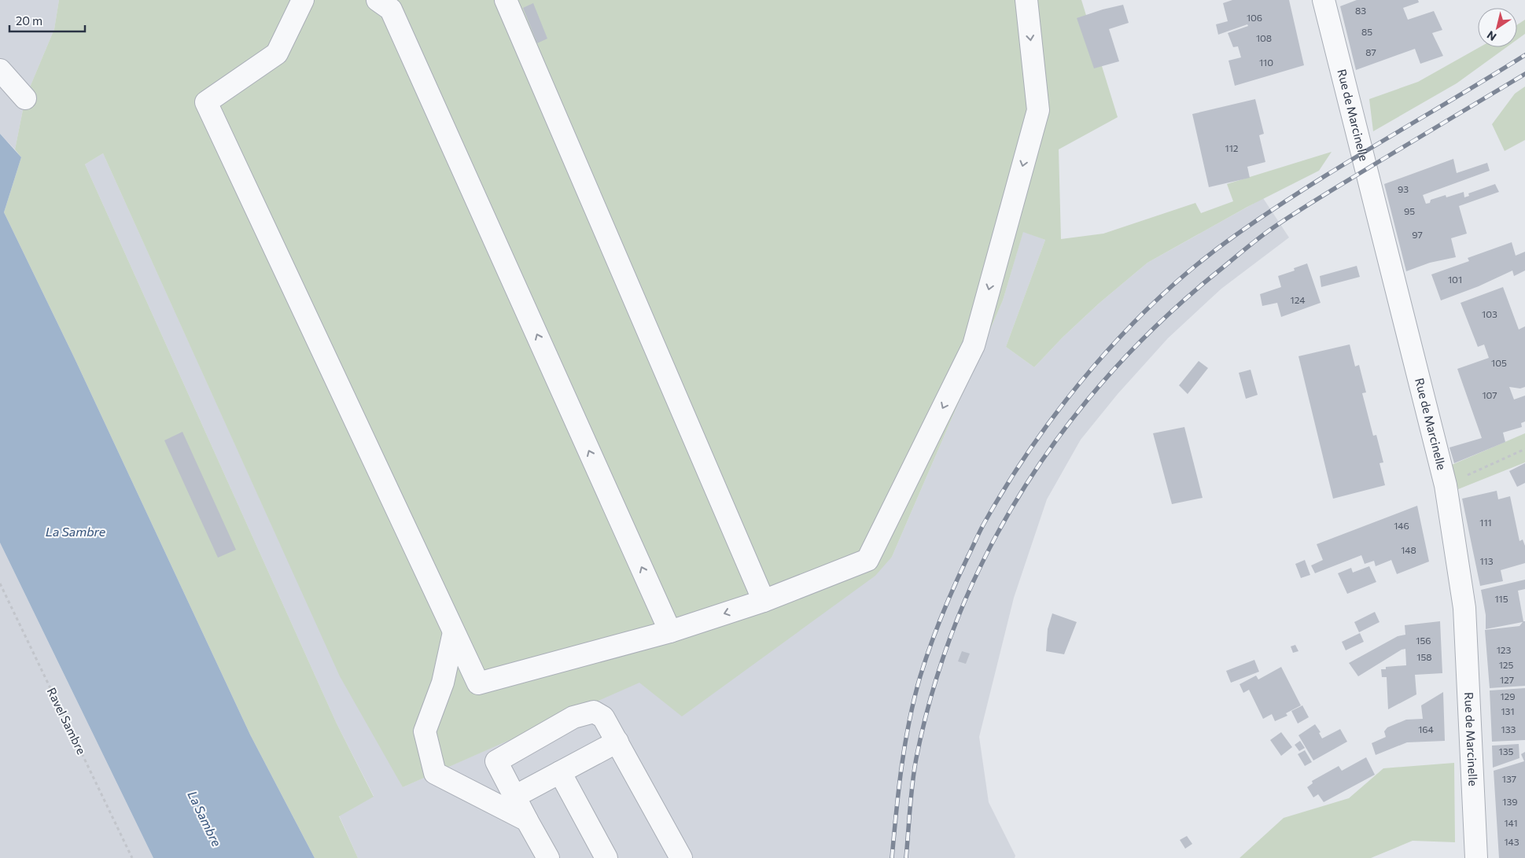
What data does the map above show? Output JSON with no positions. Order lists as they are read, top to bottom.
{
  "streets": {
    "street": ["Rue de Marcinelle"],
    "path": ["Ravel Sambre"]
  },
  "water": ["La Sambre"],
  "house_numbers": [
    "83",
    "106",
    "85",
    "108",
    "87",
    "110",
    "112",
    "93",
    "95",
    "97",
    "101",
    "124",
    "103",
    "105",
    "107",
    "111",
    "146",
    "148",
    "113",
    "115",
    "156",
    "123",
    "158",
    "125",
    "127",
    "129",
    "131",
    "164",
    "133",
    "135",
    "137",
    "139",
    "141",
    "143"
  ],
  "scale_bar": "20 m",
  "north": "bottom left"
}
